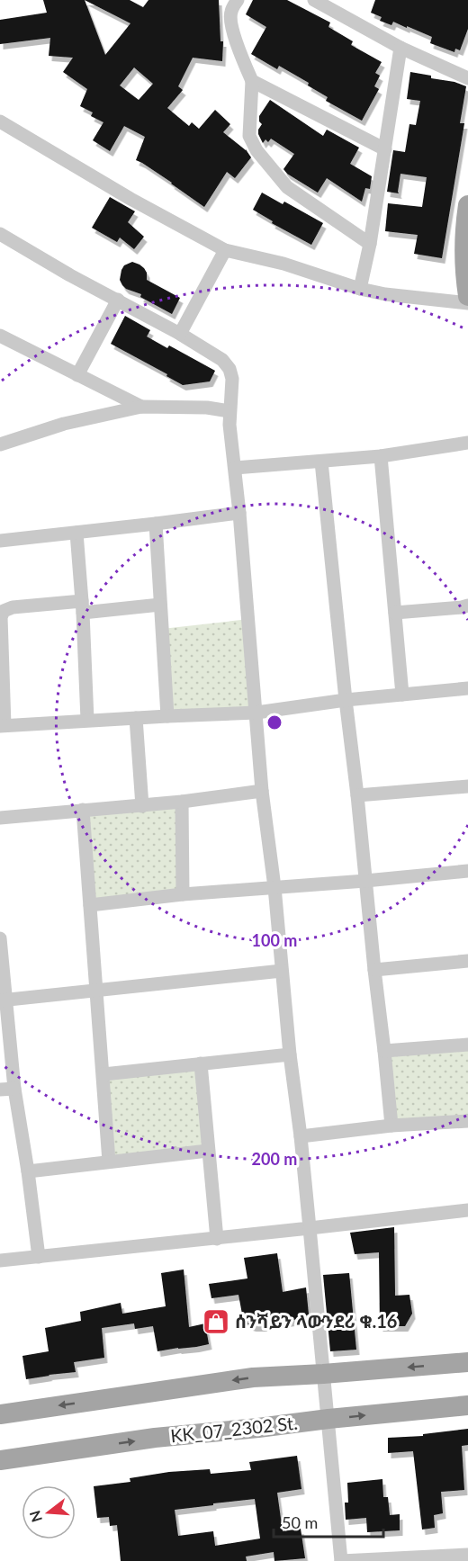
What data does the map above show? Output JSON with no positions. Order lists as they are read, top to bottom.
{
  "streets": {
    "main road": ["KK_07_2302 St."]
  },
  "places": {
    "shop": ["ሰንሻይን ላውንደሪ ቁ.16"]
  },
  "scale_bar": "50 m",
  "north": "left",
  "rings": ["100 m", "200 m"]
}
